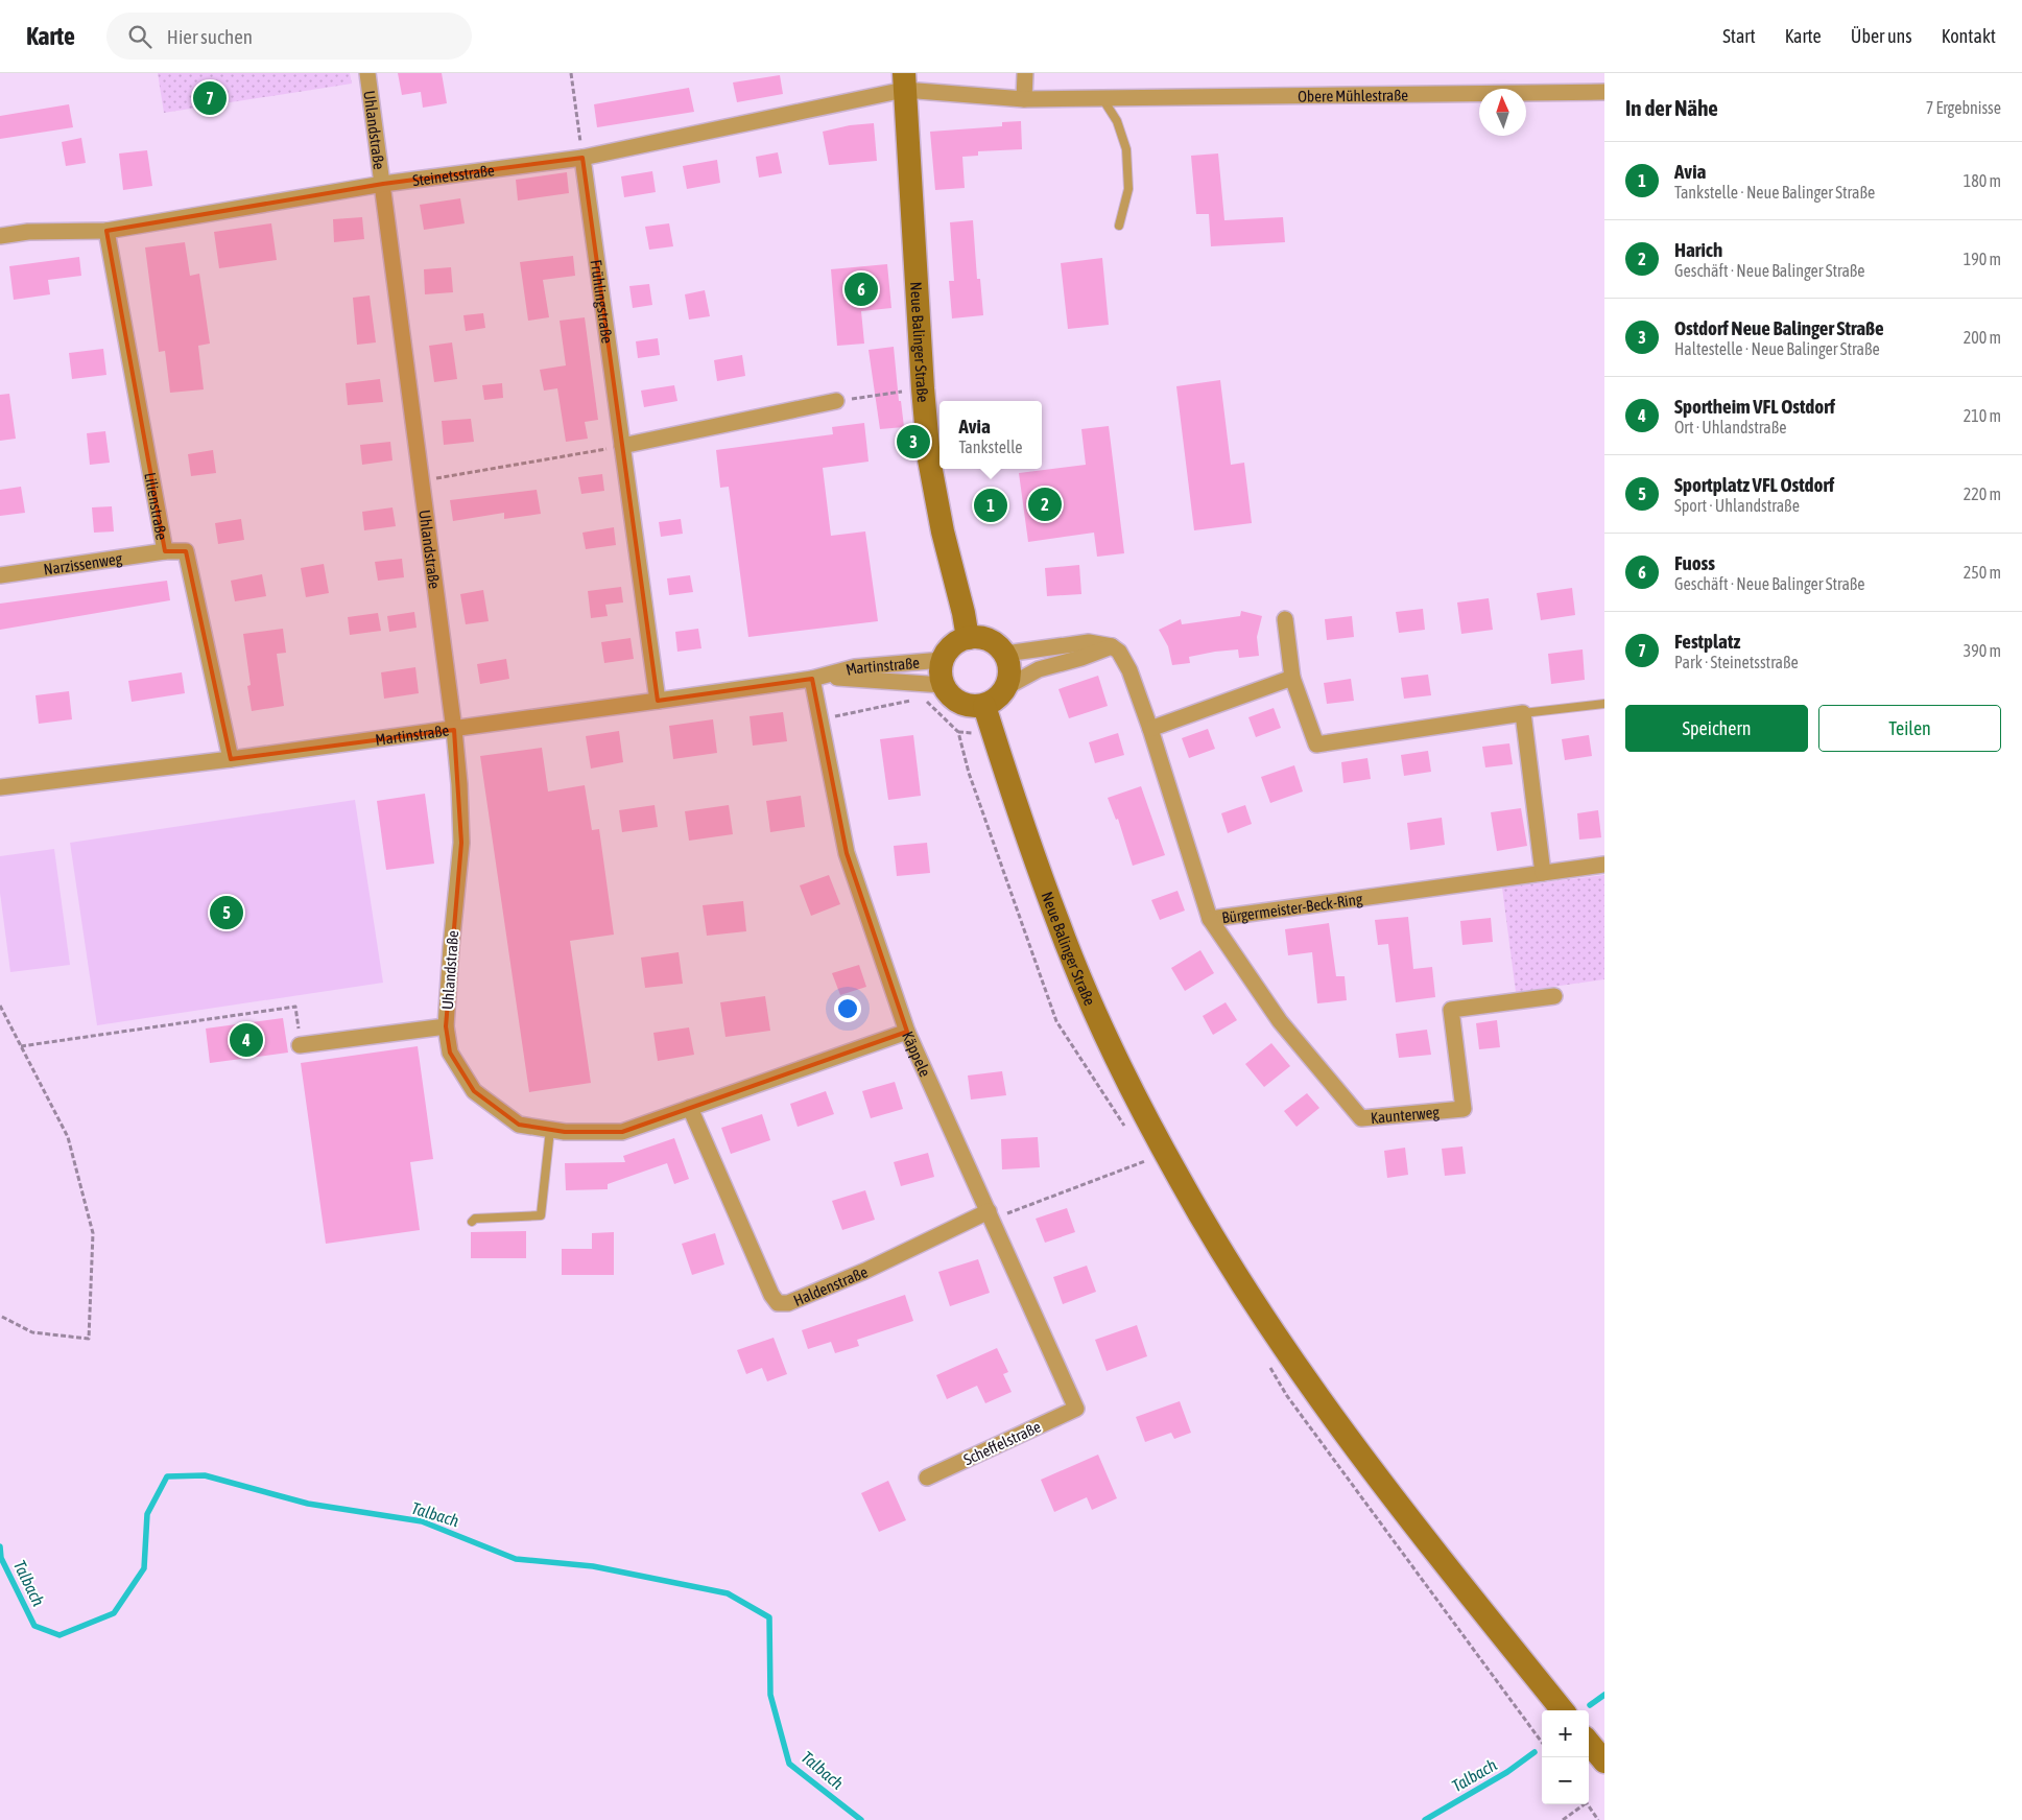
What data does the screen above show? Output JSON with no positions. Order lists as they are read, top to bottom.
{
  "streets": {
    "main road": ["Neue Balinger Straße"],
    "street": [
      "Obere Mühlestraße",
      "Uhlandstraße",
      "Steinetsstraße",
      "Frühlingstraße",
      "Lilienstraße",
      "Narzissenweg",
      "Martinstraße",
      "Bürgermeister-Beck-Ring",
      "Käppele",
      "Kaunterweg",
      "Haldenstraße",
      "Scheffelstraße"
    ]
  },
  "crossings": [
    ["Obere Mühlestraße", "Steinetsstraße"],
    ["Obere Mühlestraße", "Neue Balinger Straße"],
    ["Uhlandstraße", "Steinetsstraße"],
    ["Uhlandstraße", "Martinstraße"],
    ["Uhlandstraße", "Käppele"],
    ["Uhlandstraße", "Haldenstraße"],
    ["Steinetsstraße", "Frühlingstraße"],
    ["Steinetsstraße", "Neue Balinger Straße"],
    ["Steinetsstraße", "Lilienstraße"],
    ["Frühlingstraße", "Martinstraße"],
    ["Neue Balinger Straße", "Martinstraße"],
    ["Lilienstraße", "Narzissenweg"],
    ["Lilienstraße", "Martinstraße"],
    ["Martinstraße", "Käppele"],
    ["Bürgermeister-Beck-Ring", "Kaunterweg"],
    ["Käppele", "Haldenstraße"],
    ["Käppele", "Scheffelstraße"]
  ],
  "water": ["Talbach"],
  "north": "top",
  "page": {
    "header": "Karte",
    "search": "Hier suchen",
    "nav": [
      "Start",
      "Karte",
      "Über uns",
      "Kontakt"
    ],
    "heading": ["In der Nähe", "7 Ergebnisse"],
    "pins": [
      "7",
      "6",
      "3",
      "2",
      "1",
      "5",
      "4"
    ],
    "list": [
      {
        "mark": "1",
        "name": "Avia",
        "note": "Tankstelle · Neue Balinger Straße",
        "value": "180 m"
      },
      {
        "mark": "2",
        "name": "Harich",
        "note": "Geschäft · Neue Balinger Straße",
        "value": "190 m"
      },
      {
        "mark": "3",
        "name": "Ostdorf Neue Balinger Straße",
        "note": "Haltestelle · Neue Balinger Straße",
        "value": "200 m"
      },
      {
        "mark": "4",
        "name": "Sportheim VFL Ostdorf",
        "note": "Ort · Uhlandstraße",
        "value": "210 m"
      },
      {
        "mark": "5",
        "name": "Sportplatz VFL Ostdorf",
        "note": "Sport · Uhlandstraße",
        "value": "220 m"
      },
      {
        "mark": "6",
        "name": "Fuoss",
        "note": "Geschäft · Neue Balinger Straße",
        "value": "250 m"
      },
      {
        "mark": "7",
        "name": "Festplatz",
        "note": "Park · Steinetsstraße",
        "value": "390 m"
      }
    ],
    "popup": ["Avia", "Tankstelle"],
    "buttons": ["Speichern", "Teilen"],
    "map_buttons": ["+", "−"]
  }
}
